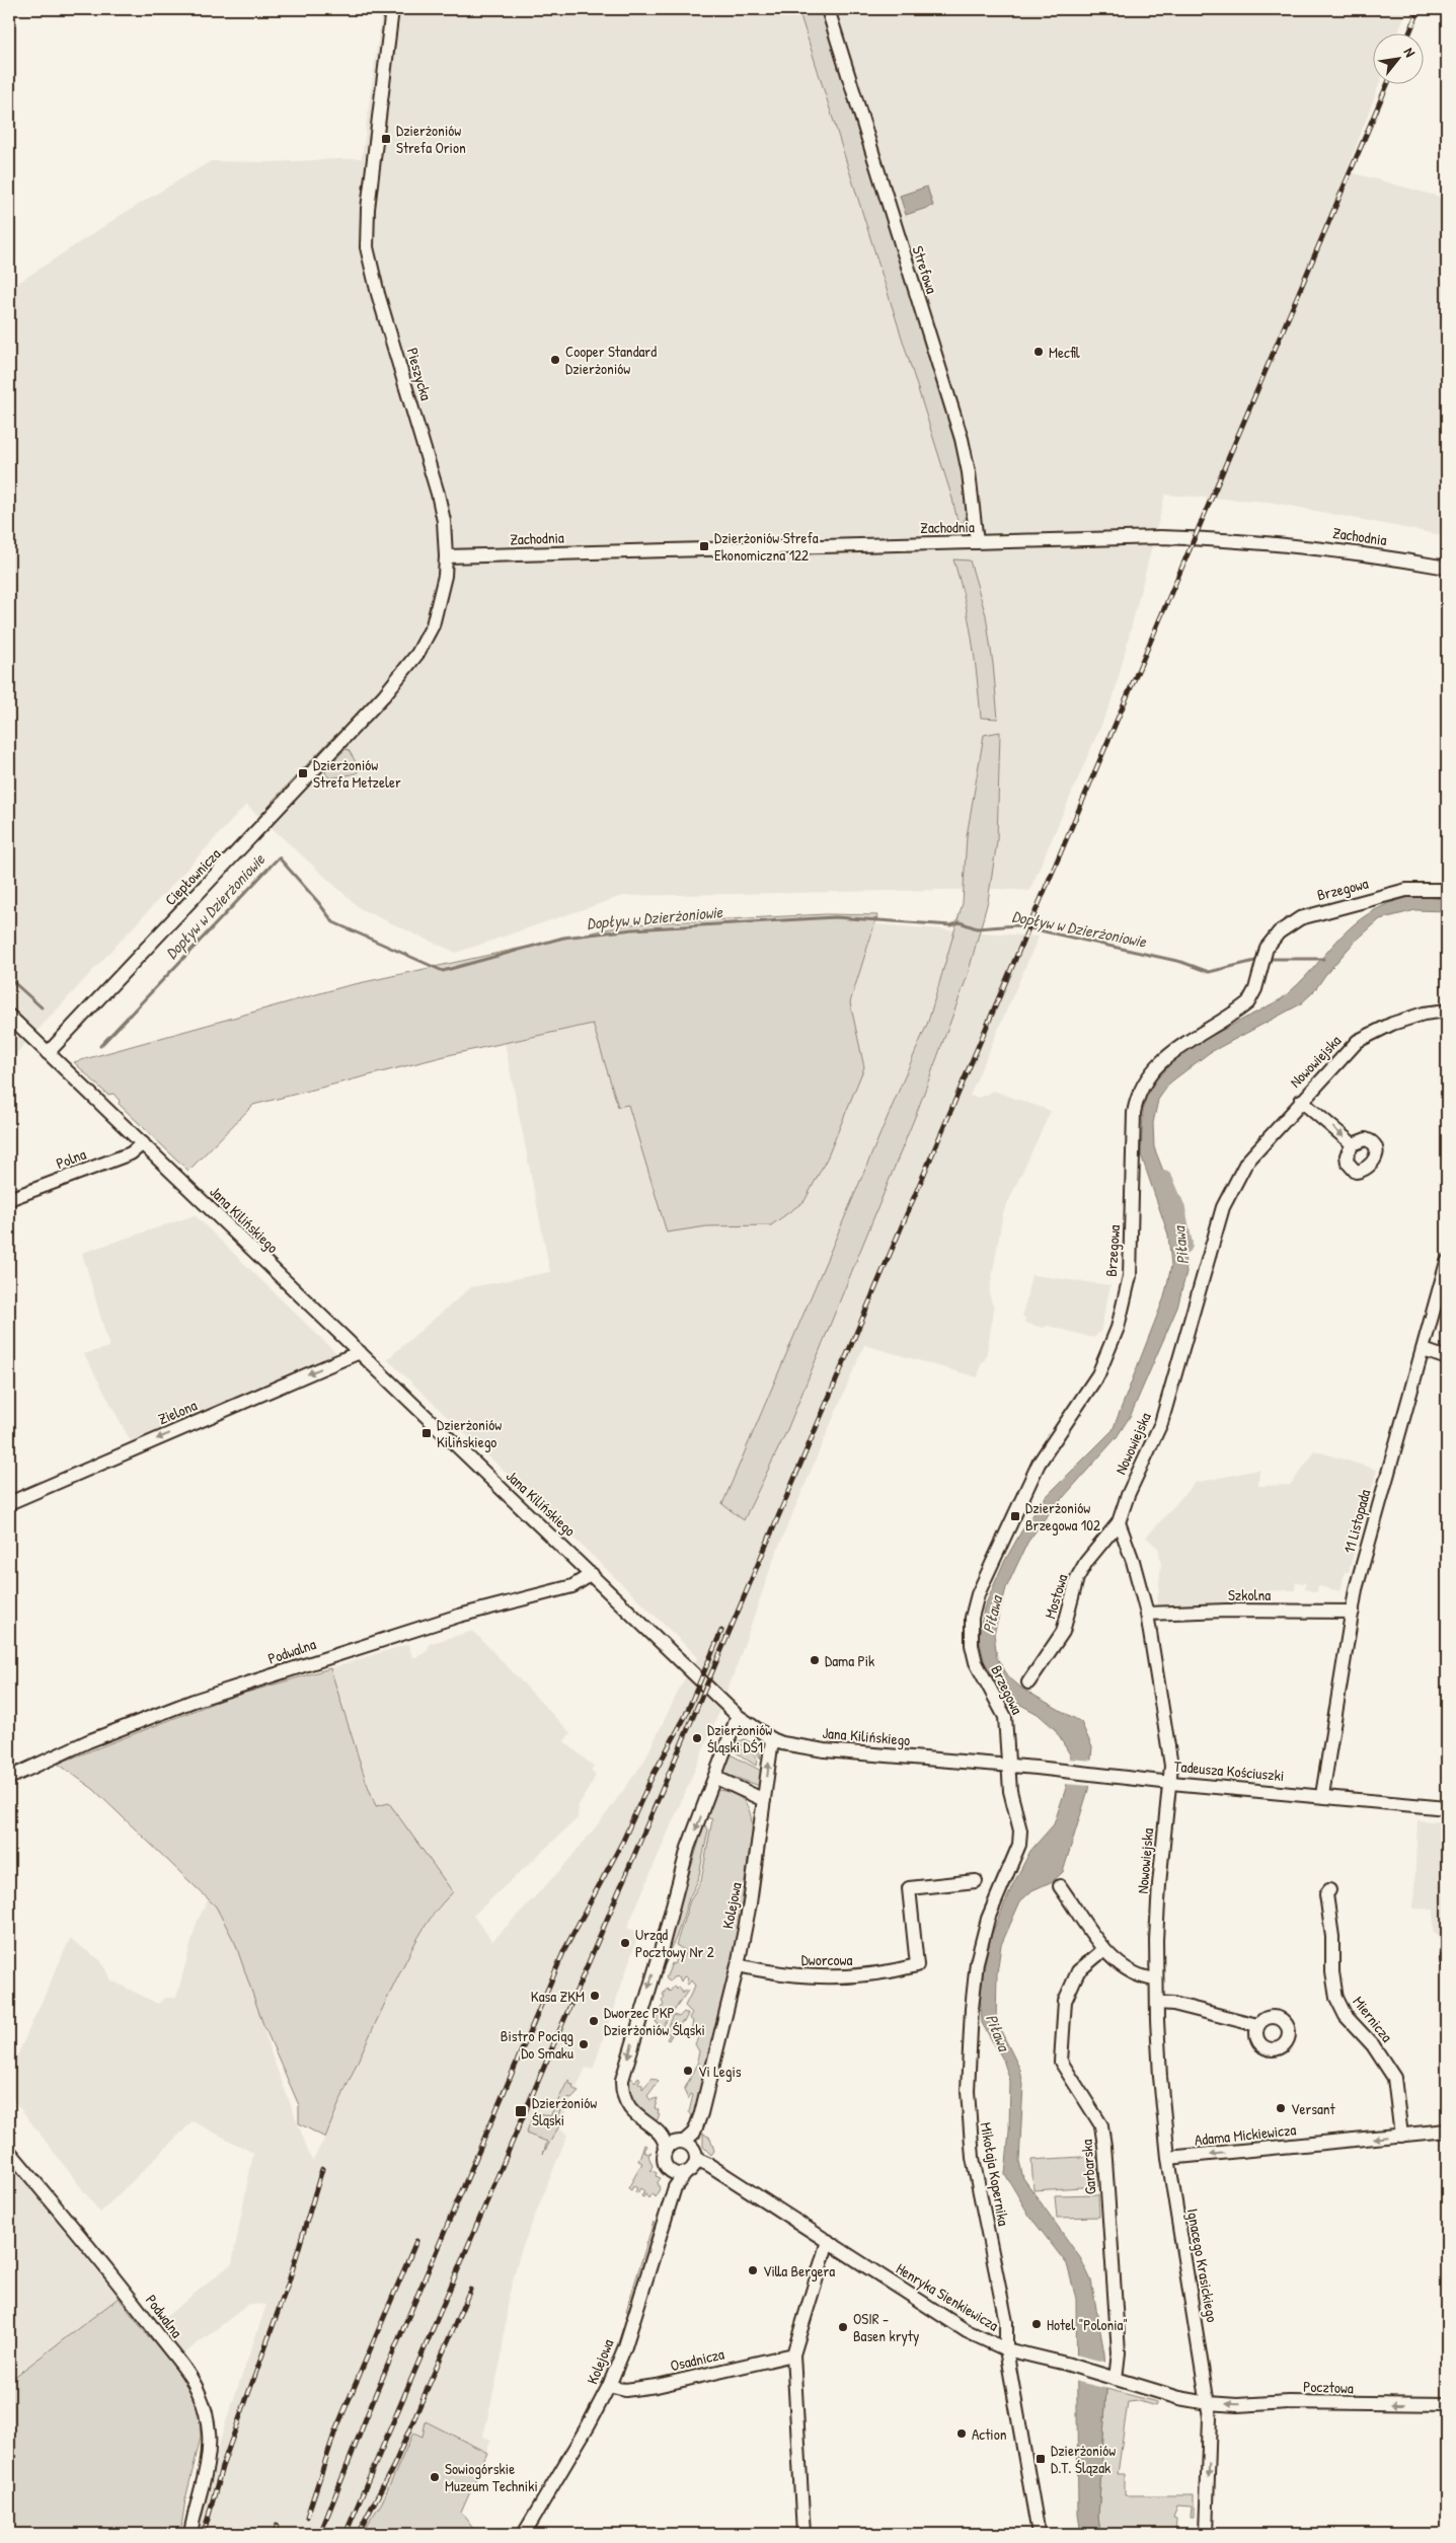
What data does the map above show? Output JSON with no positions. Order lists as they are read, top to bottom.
{
  "streets": {
    "street": [
      "Strefowa",
      "Pieszycka",
      "Zachodnia",
      "Ciepłownicza",
      "Brzegowa",
      "Nowowiejska",
      "Polna",
      "Jana Kilińskiego",
      "Zielona",
      "11 Listopada",
      "Szkolna",
      "Mostowa",
      "Podwalna",
      "Tadeusza Kościuszki",
      "Kolejowa",
      "Dworcowa",
      "Miernicza",
      "Adama Mickiewicza",
      "Garbarska",
      "Mikołaja Kopernika",
      "Ignacego Krasickiego",
      "Henryka Sienkiewicza",
      "Osadnicza",
      "Pocztowa"
    ]
  },
  "crossings": [
    ["Strefowa", "Zachodnia"],
    ["Pieszycka", "Zachodnia"],
    ["Pieszycka", "Ciepłownicza"],
    ["Ciepłownicza", "Jana Kilińskiego"],
    ["Brzegowa", "Jana Kilińskiego"],
    ["Brzegowa", "Tadeusza Kościuszki"],
    ["Brzegowa", "Mikołaja Kopernika"],
    ["Nowowiejska", "Szkolna"],
    ["Nowowiejska", "Mostowa"],
    ["Nowowiejska", "Tadeusza Kościuszki"],
    ["Nowowiejska", "Ignacego Krasickiego"],
    ["Polna", "Jana Kilińskiego"],
    ["Jana Kilińskiego", "Zielona"],
    ["Jana Kilińskiego", "Podwalna"],
    ["Jana Kilińskiego", "Tadeusza Kościuszki"],
    ["Jana Kilińskiego", "Kolejowa"],
    ["Jana Kilińskiego", "Mikołaja Kopernika"],
    ["11 Listopada", "Szkolna"],
    ["11 Listopada", "Tadeusza Kościuszki"],
    ["Tadeusza Kościuszki", "Mikołaja Kopernika"],
    ["Kolejowa", "Dworcowa"],
    ["Kolejowa", "Henryka Sienkiewicza"],
    ["Kolejowa", "Osadnicza"],
    ["Miernicza", "Adama Mickiewicza"],
    ["Adama Mickiewicza", "Ignacego Krasickiego"],
    ["Garbarska", "Henryka Sienkiewicza"],
    ["Mikołaja Kopernika", "Henryka Sienkiewicza"],
    ["Ignacego Krasickiego", "Henryka Sienkiewicza"],
    ["Ignacego Krasickiego", "Pocztowa"],
    ["Henryka Sienkiewicza", "Pocztowa"]
  ],
  "one_way": ["Zielona", "Adama Mickiewicza", "Pocztowa"],
  "water": ["Dopływ w Dzierżoniowie", "Piława"],
  "places": {
    "transit": [
      "Dzierżoniów Strefa Orion",
      "Dzierżoniów Strefa Ekonomiczna 122",
      "Dzierżoniów Strefa Metzeler",
      "Dzierżoniów Kilińskiego",
      "Dzierżoniów Brzegowa 102",
      "Dzierżoniów Śląski",
      "Dzierżoniów D.T. Ślązak"
    ],
    "other": [
      "Mecfil",
      "Cooper Standard Dzierżoniów",
      "Dama Pik",
      "Dzierżoniów Śląski DŚ1",
      "Urząd Pocztowy Nr 2",
      "Kasa ZKM",
      "Dworzec PKP Dzierżoniów Śląski",
      "Bistro Pociąg Do Smaku",
      "Vi Legis",
      "Versant",
      "Villa Bergera",
      "Hotel \"Polonia\"",
      "OSIR - Basen kryty",
      "Action",
      "Sowiogórskie Muzeum Techniki"
    ]
  },
  "north": "top right"
}
